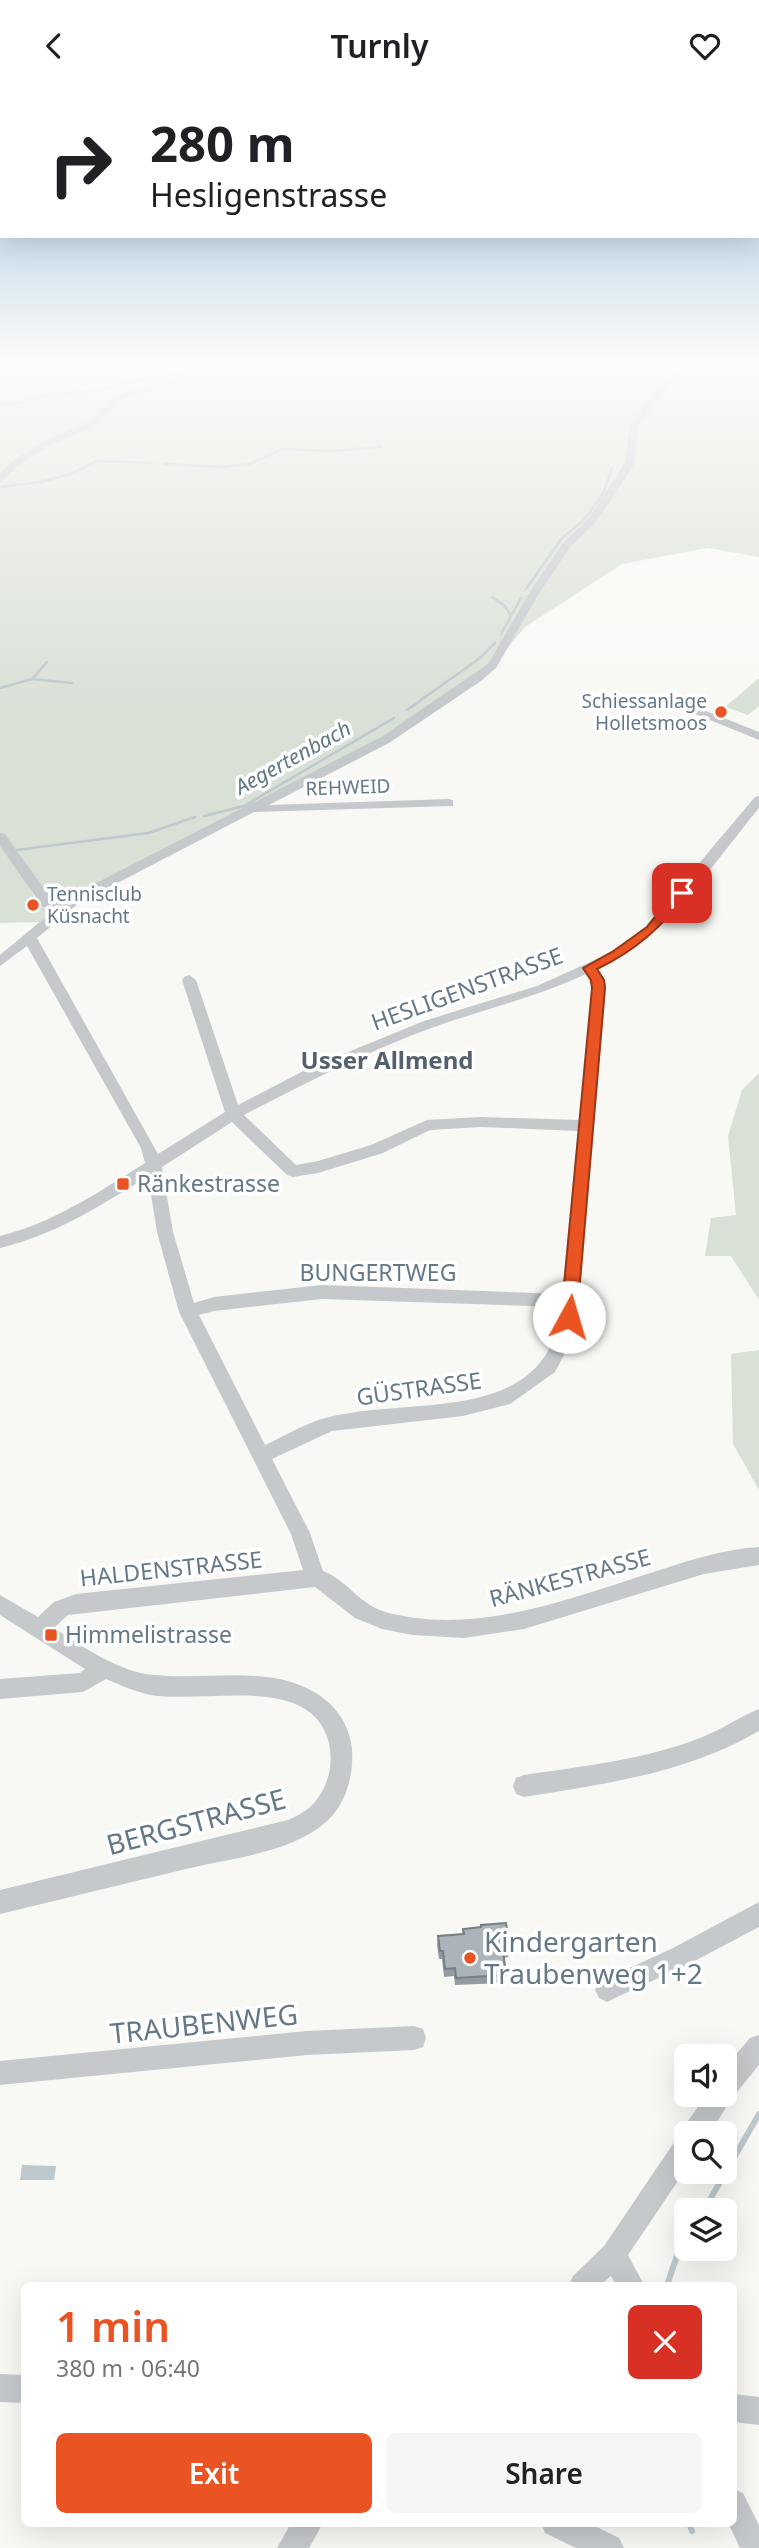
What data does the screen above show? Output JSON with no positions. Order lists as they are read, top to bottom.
{
  "streets": {
    "street": [
      "REHWEID",
      "HESLIGENSTRASSE",
      "BUNGERTWEG",
      "GÜSTRASSE",
      "HALDENSTRASSE",
      "RÄNKESTRASSE",
      "BERGSTRASSE",
      "TRAUBENWEG"
    ]
  },
  "crossings": [
    ["HESLIGENSTRASSE", "GÜSTRASSE"],
    ["BUNGERTWEG", "GÜSTRASSE"],
    ["HALDENSTRASSE", "RÄNKESTRASSE"],
    ["HALDENSTRASSE", "BERGSTRASSE"]
  ],
  "districts": ["Usser Allmend"],
  "water": ["Aegertenbach"],
  "places": {
    "other": ["Schiessanlage Holletsmoos", "Tennisclub Küsnacht", "Kindergarten Traubenweg 1+2"],
    "transit": ["Ränkestrasse", "Himmelistrasse"]
  },
  "page": {
    "header": "Turnly",
    "turn": ["280 m", "Hesligenstrasse"],
    "heading": ["1 min", "380 m · 06:40"],
    "buttons": ["Exit", "Share"]
  }
}
